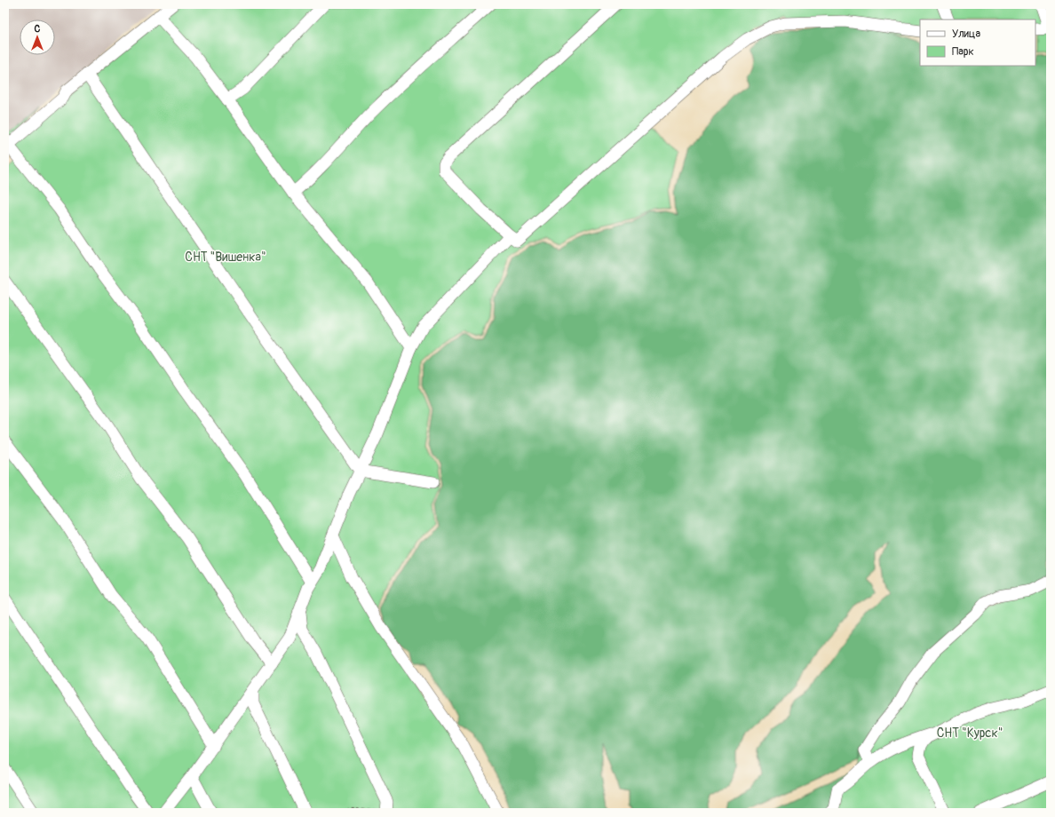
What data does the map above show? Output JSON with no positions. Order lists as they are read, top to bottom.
{
  "parks": ["СНТ \"Вишенка\"", "СНТ \"Курск\""],
  "legend": ["Улица", "Парк"],
  "north": "top"
}
